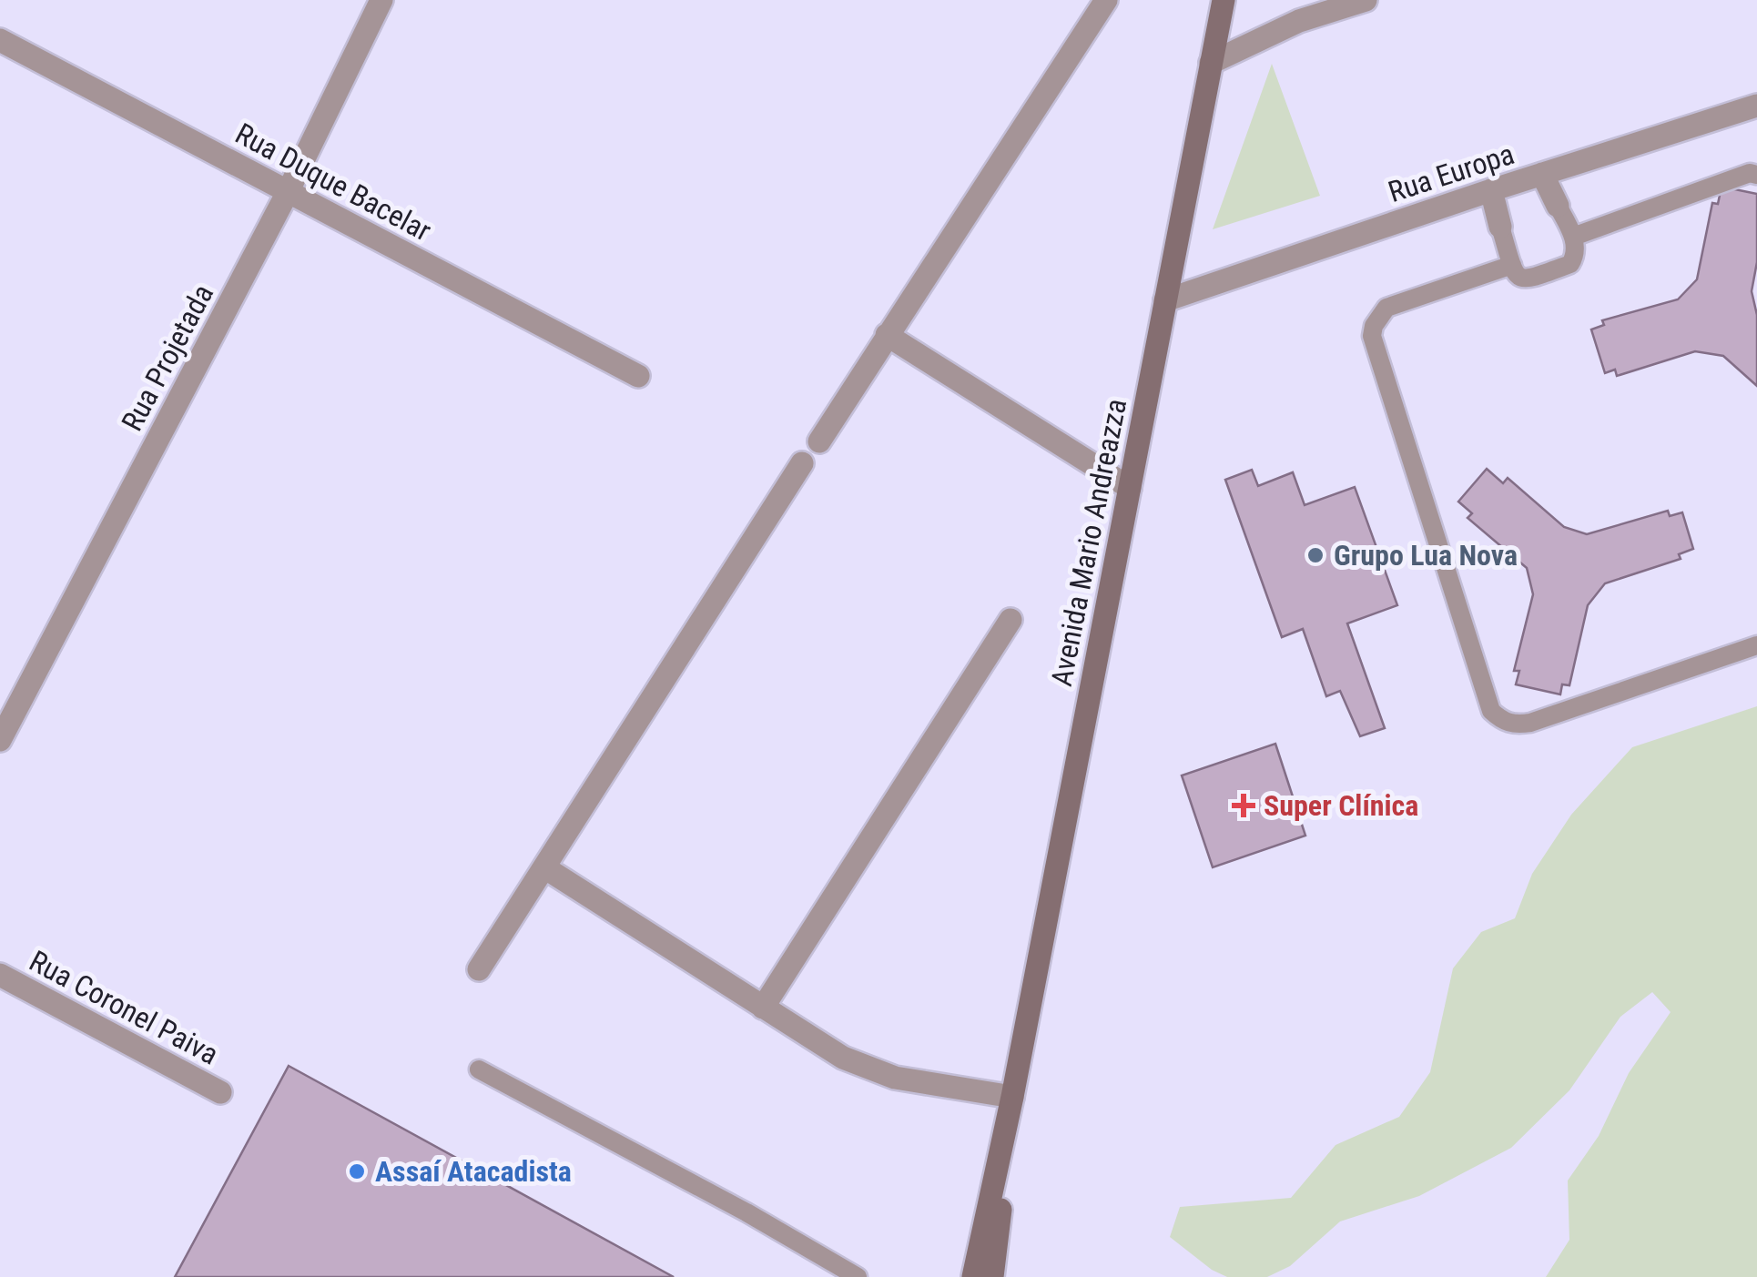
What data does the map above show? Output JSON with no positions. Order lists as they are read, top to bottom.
{
  "streets": {
    "main road": ["Avenida Mario Andreazza"],
    "street": [
      "Rua Europa",
      "Rua Duque Bacelar",
      "Rua Projetada",
      "Rua Coronel Paiva"
    ]
  },
  "crossings": [
    ["Rua Europa", "Avenida Mario Andreazza"],
    ["Rua Duque Bacelar", "Rua Projetada"]
  ],
  "places": {
    "other": ["Grupo Lua Nova", "Assaí Atacadista"],
    "health": ["Super Clínica"]
  }
}
